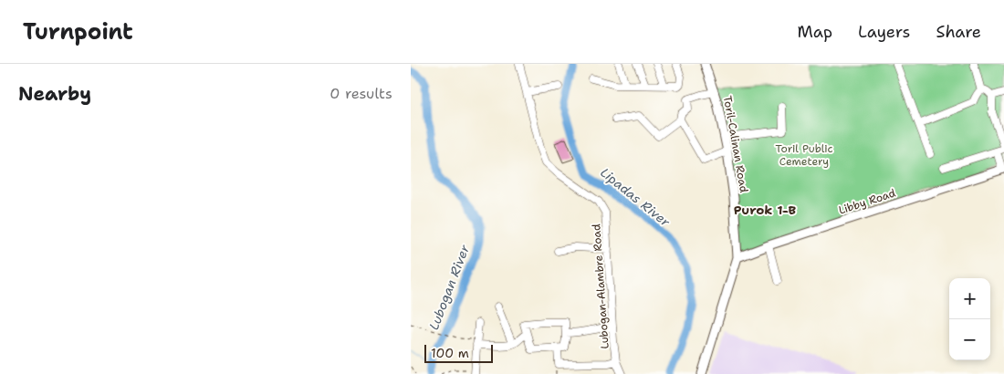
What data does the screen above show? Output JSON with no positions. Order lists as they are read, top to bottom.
{
  "streets": {
    "main road": ["Toril-Calinan Road", "Libby Road"],
    "street": ["Lubogan-Alambre Road"]
  },
  "crossings": [
    ["Toril-Calinan Road", "Libby Road"]
  ],
  "districts": ["Purok 1-B"],
  "water": ["Lipadas River", "Lubogan River"],
  "parks": ["Toril Public Cemetery"],
  "scale_bar": "100 m",
  "page": {
    "header": "Turnpoint",
    "nav": ["Map", "Layers", "Share"],
    "heading": ["Nearby", "0 results"],
    "map_buttons": ["+", "−"],
    "scale": "100 m"
  }
}
